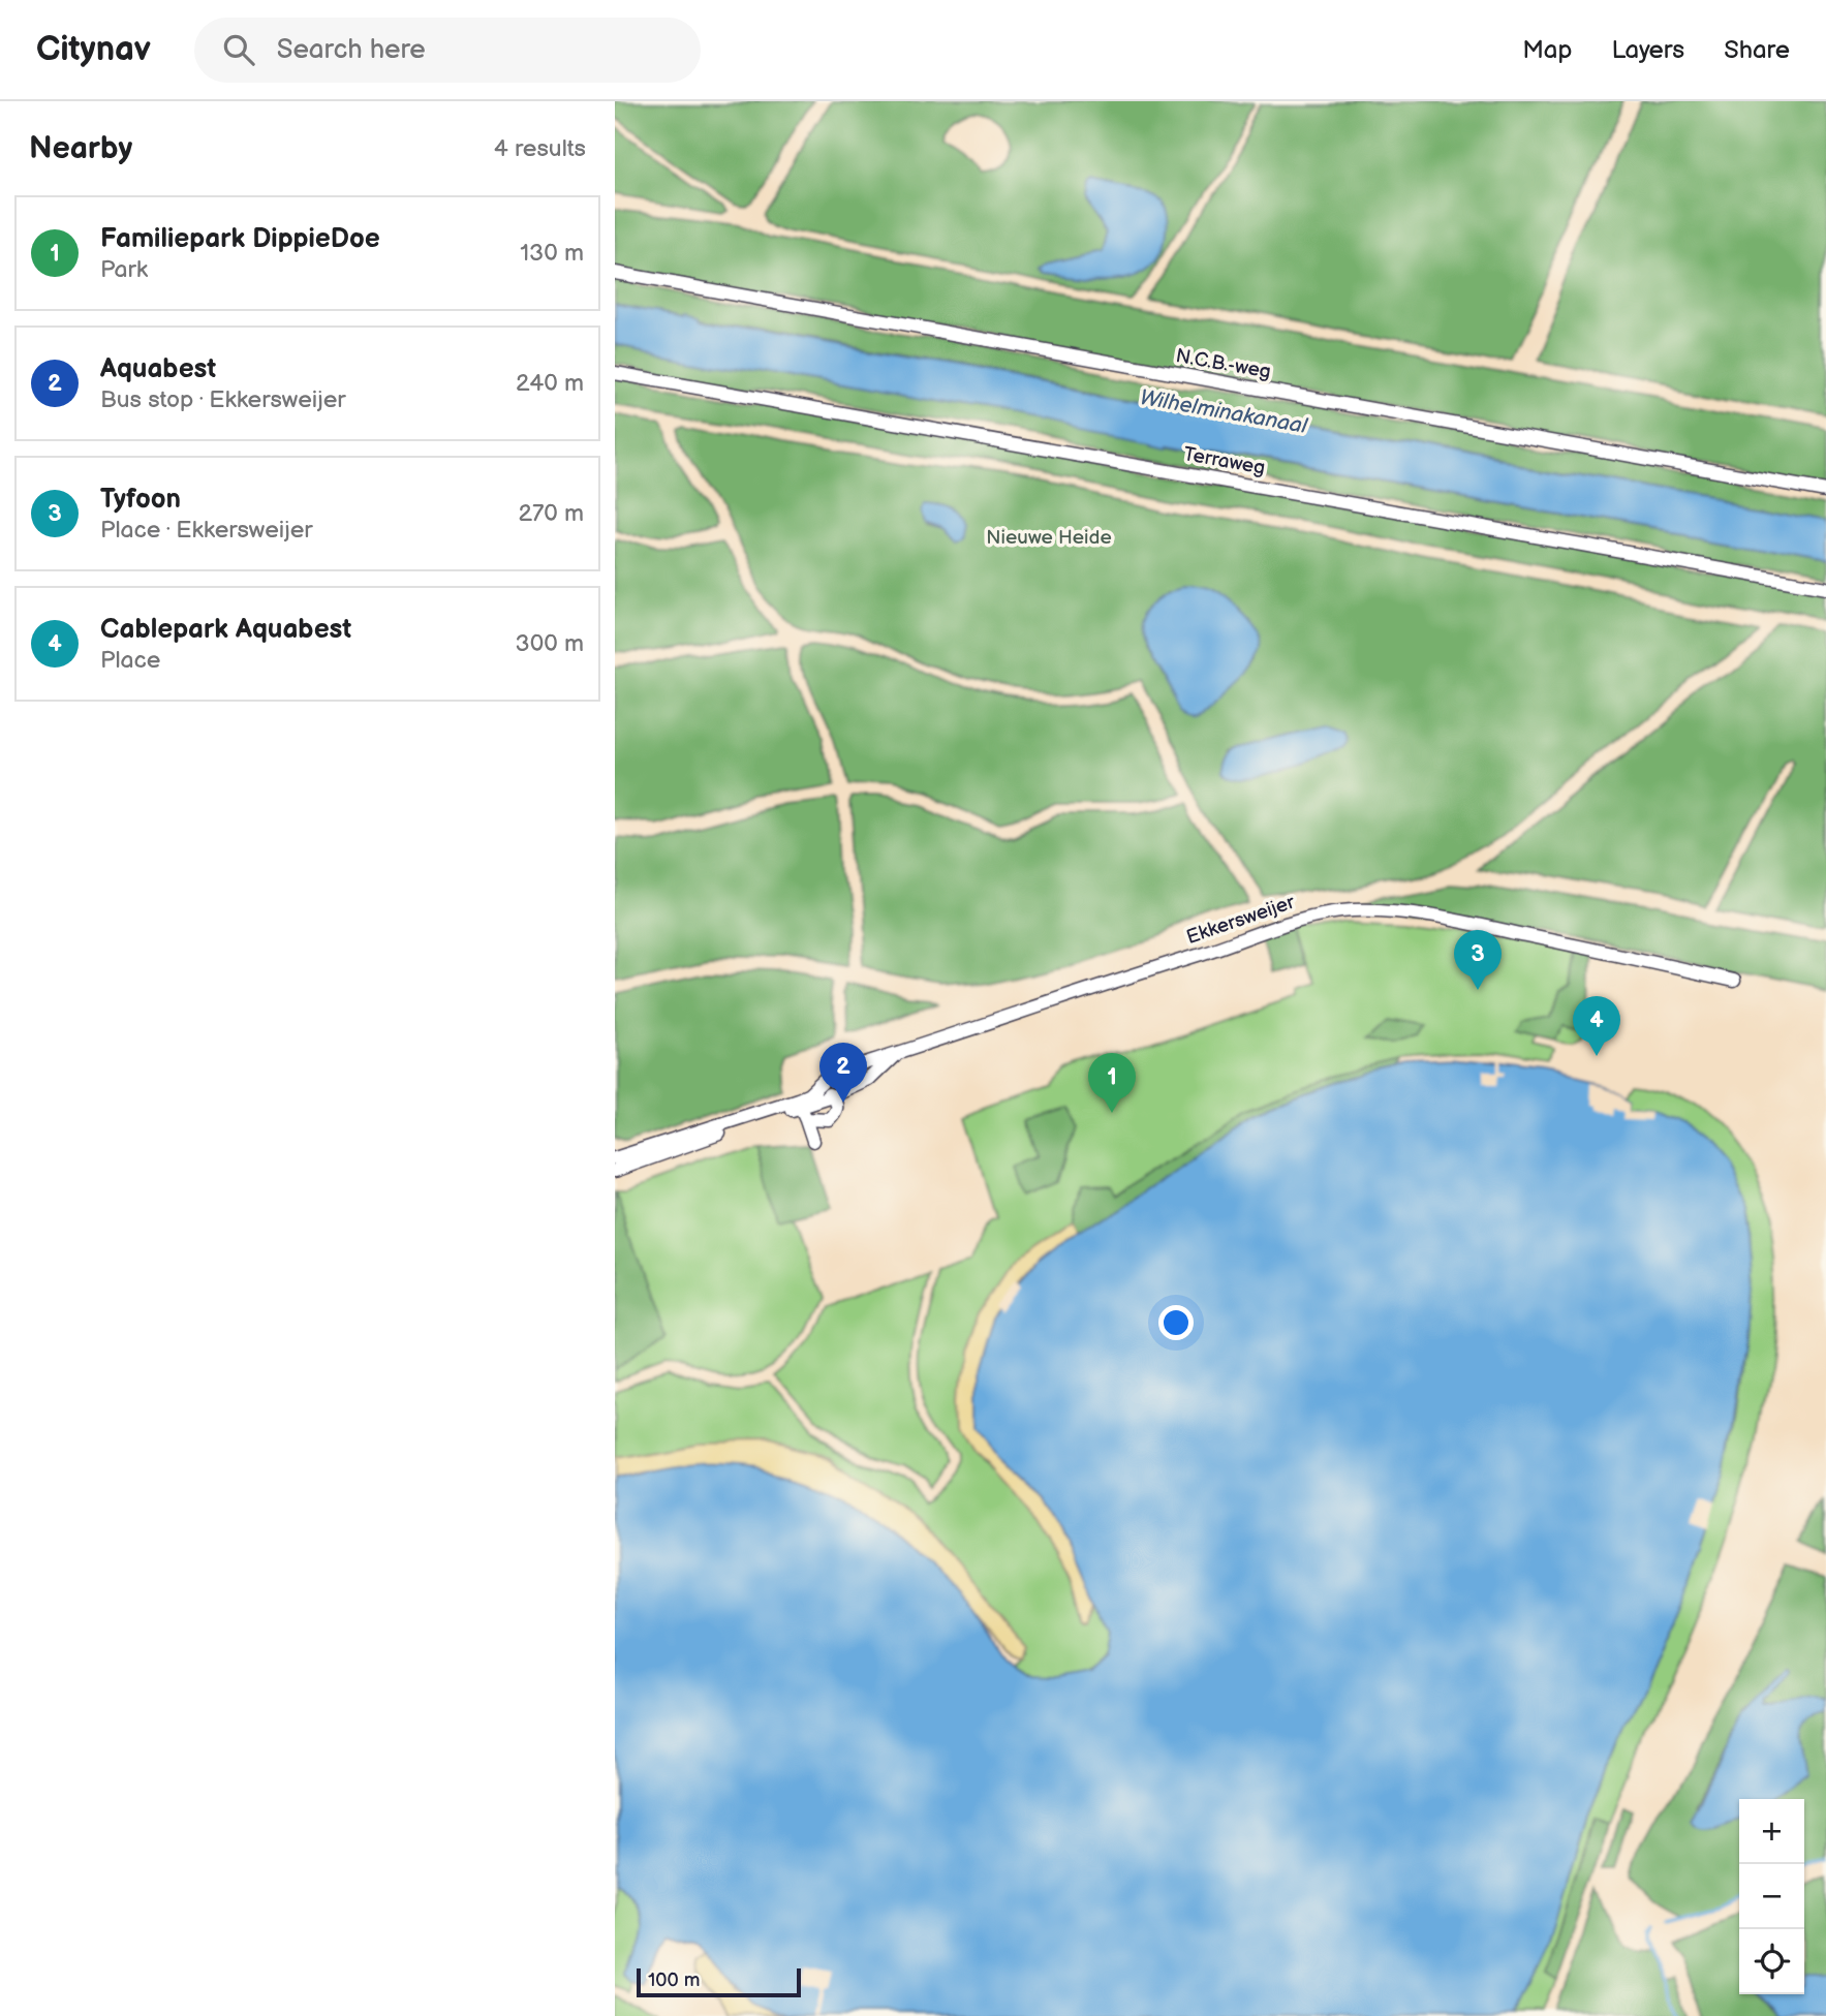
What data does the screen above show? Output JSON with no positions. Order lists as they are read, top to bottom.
{
  "streets": {
    "street": ["N.C.B.-weg", "Terraweg", "Ekkersweijer"]
  },
  "water": ["Wilhelminakanaal"],
  "parks": ["Nieuwe Heide"],
  "scale_bar": "100 m",
  "page": {
    "header": "Citynav",
    "search": "Search here",
    "nav": ["Map", "Layers", "Share"],
    "heading": ["Nearby", "4 results"],
    "list": [
      {
        "mark": "1",
        "name": "Familiepark DippieDoe",
        "note": "Park",
        "value": "130 m"
      },
      {
        "mark": "2",
        "name": "Aquabest",
        "note": "Bus stop · Ekkersweijer",
        "value": "240 m"
      },
      {
        "mark": "3",
        "name": "Tyfoon",
        "note": "Place · Ekkersweijer",
        "value": "270 m"
      },
      {
        "mark": "4",
        "name": "Cablepark Aquabest",
        "note": "Place",
        "value": "300 m"
      }
    ],
    "pins": [
      "3",
      "4",
      "2",
      "1"
    ],
    "map_buttons": ["+", "−"],
    "scale": "100 m"
  }
}
